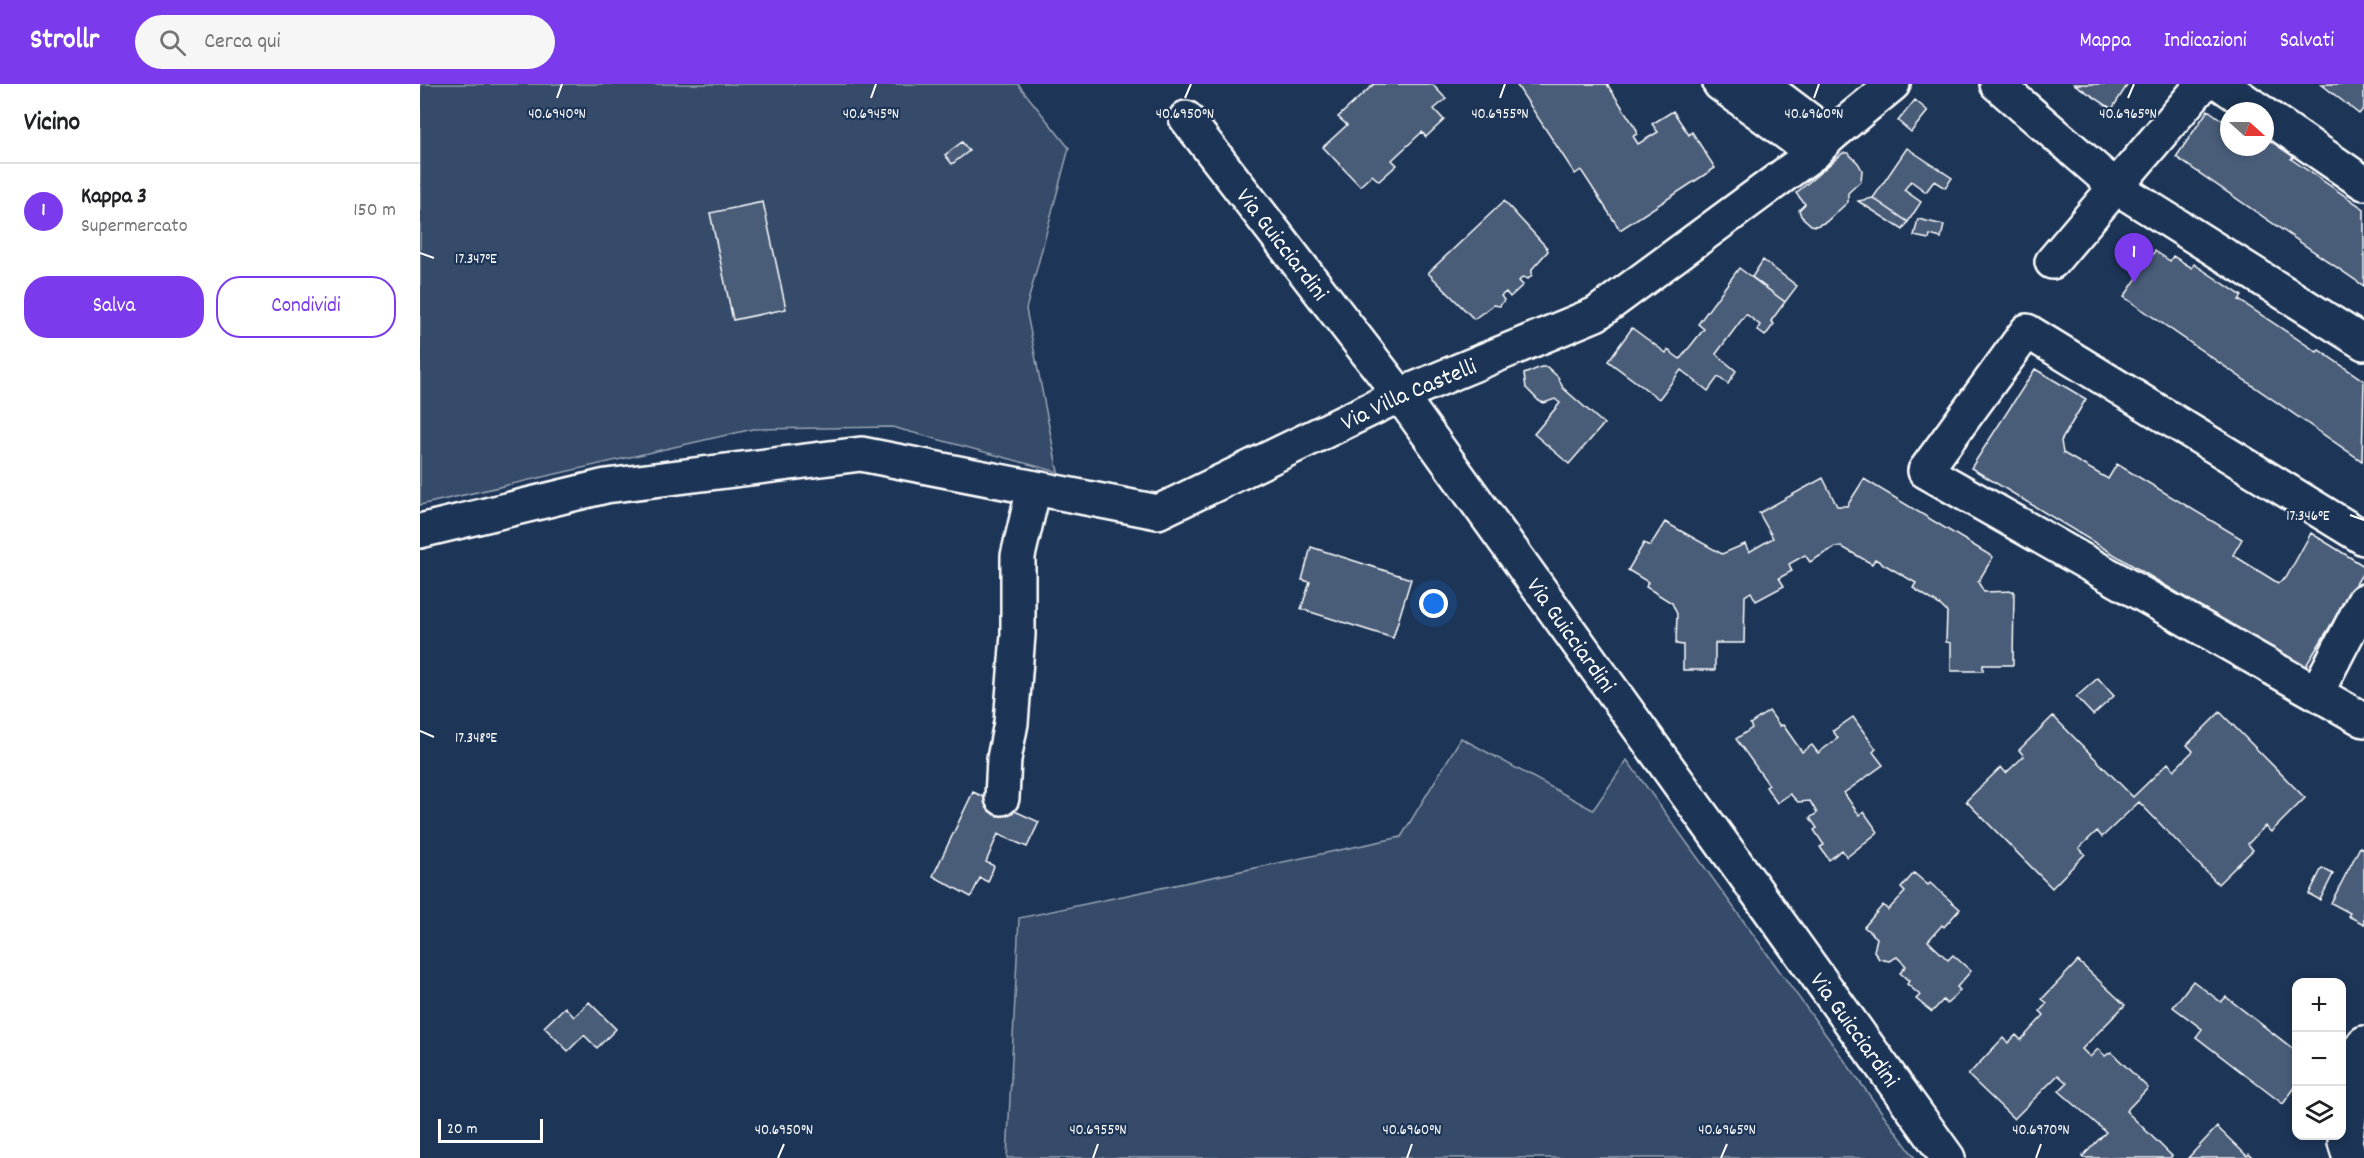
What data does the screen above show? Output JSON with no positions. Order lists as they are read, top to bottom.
{
  "streets": {
    "street": ["Via Guicciardini", "Via Villa Castelli"]
  },
  "crossings": [
    ["Via Guicciardini", "Via Villa Castelli"]
  ],
  "scale_bar": "20 m",
  "north": "right",
  "page": {
    "header": "Strollr",
    "search": "Cerca qui",
    "nav": ["Mappa", "Indicazioni", "Salvati"],
    "heading": "Vicino",
    "list": [
      {
        "mark": "1",
        "name": "Kappa 3",
        "note": "Supermercato",
        "value": "150 m"
      }
    ],
    "pins": "1",
    "buttons": ["Salva", "Condividi"],
    "map_buttons": ["+", "−"],
    "scale": "20 m"
  },
  "coordinates": [
    "40.6940°N",
    "40.6945°N",
    "40.6950°N",
    "40.6955°N",
    "40.6960°N",
    "40.6965°N",
    "17.347°E",
    "17.346°E",
    "17.348°E",
    "40.6970°N"
  ]
}
